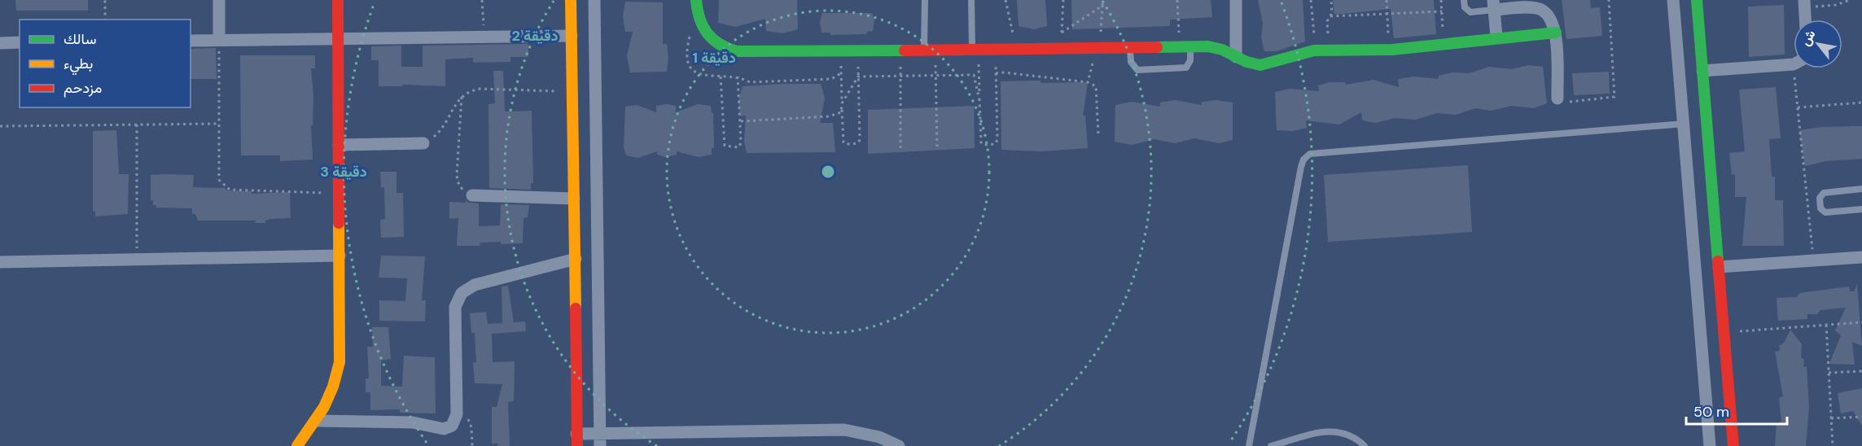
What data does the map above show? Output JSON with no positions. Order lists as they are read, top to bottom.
{
  "legend": ["سالك", "بطيء", "مزدحم"],
  "scale_bar": "50 m",
  "north": "top left",
  "rings": ["2 دقيقة", "1 دقيقة", "3 دقيقة"]
}
